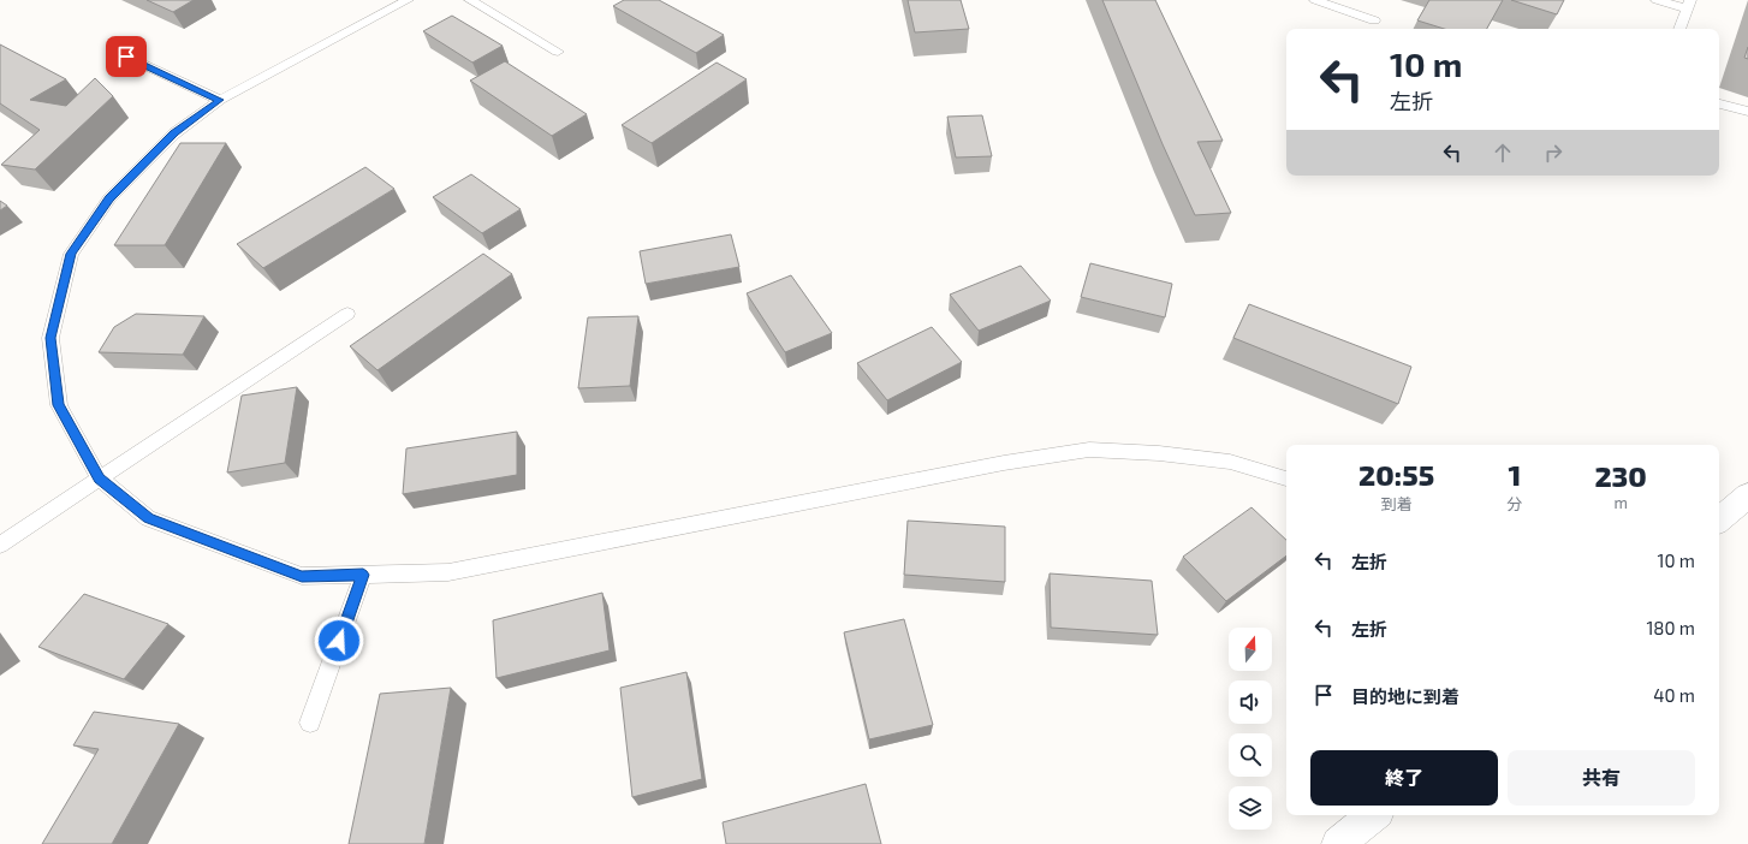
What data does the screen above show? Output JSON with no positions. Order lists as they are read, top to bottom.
{
  "north": "top",
  "page": {
    "turn": ["10 m", "左折"],
    "eta": [
      "20:55",
      "到着",
      "1",
      "分",
      "230",
      "m"
    ],
    "list": [
      {
        "name": "左折",
        "value": "10 m"
      },
      {
        "name": "左折",
        "value": "180 m"
      },
      {
        "name": "目的地に到着",
        "value": "40 m"
      }
    ],
    "buttons": ["終了", "共有"]
  }
}
